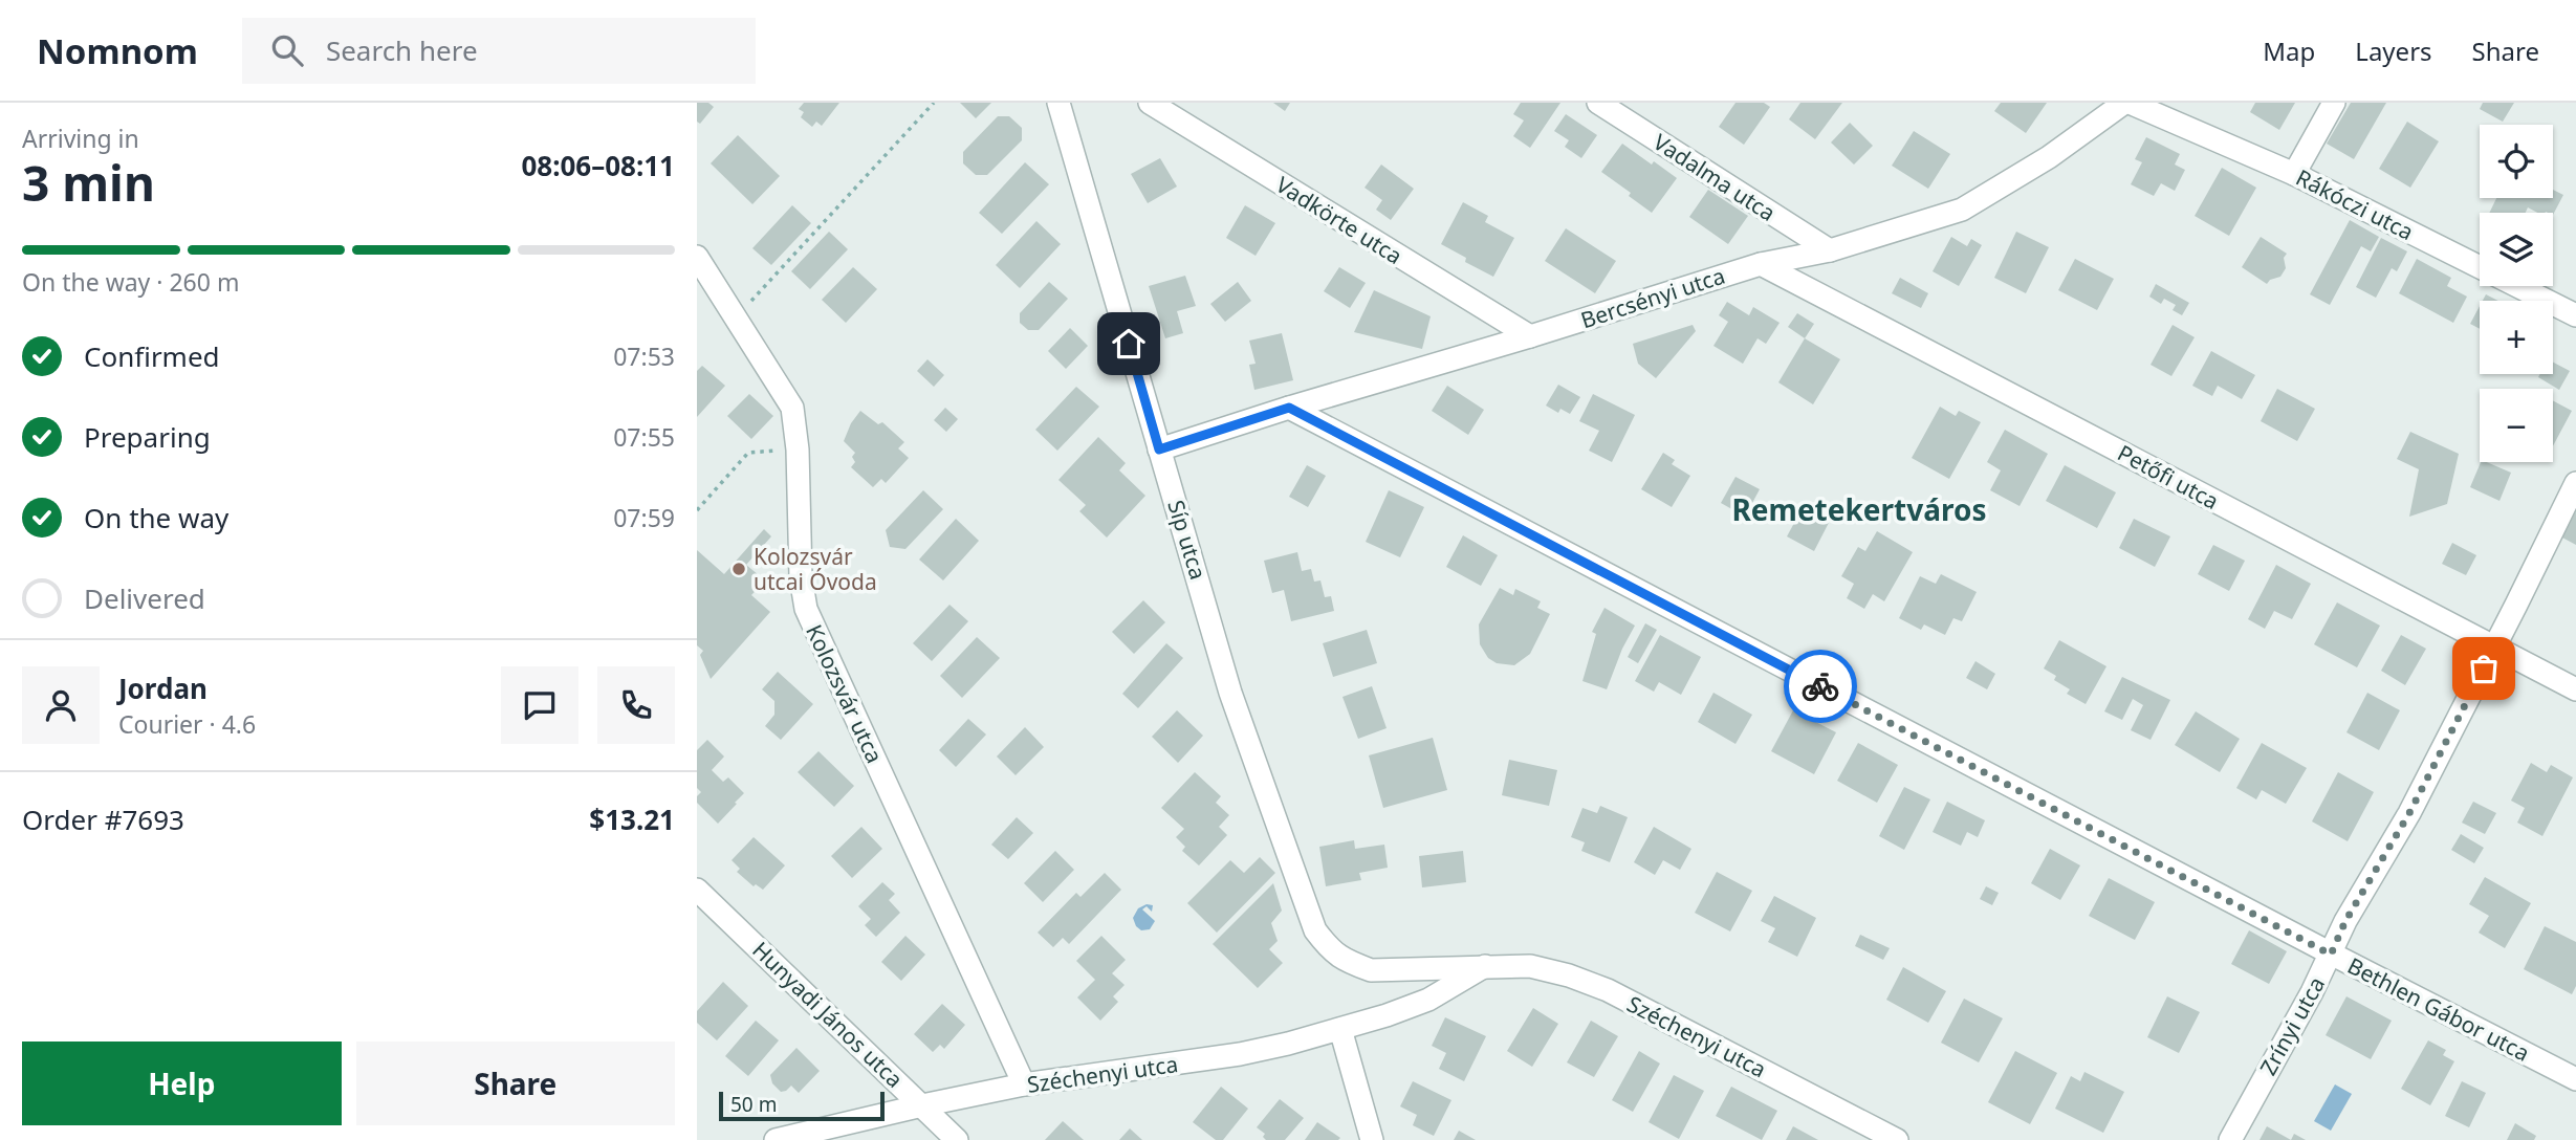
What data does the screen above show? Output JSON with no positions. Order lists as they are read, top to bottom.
{
  "streets": {
    "street": [
      "Vadalma utca",
      "Rákóczi utca",
      "Vadkörte utca",
      "Bercsényi utca",
      "Petőfi utca",
      "Síp utca",
      "Kolozsvár utca",
      "Bethlen Gábor utca",
      "Hunyadi János utca",
      "Zrínyi utca",
      "Széchenyi utca"
    ]
  },
  "crossings": [
    ["Vadalma utca", "Bercsényi utca"],
    ["Vadkörte utca", "Bercsényi utca"],
    ["Bercsényi utca", "Petőfi utca"],
    ["Bercsényi utca", "Síp utca"],
    ["Bercsényi utca", "Bethlen Gábor utca"],
    ["Petőfi utca", "Zrínyi utca"],
    ["Síp utca", "Széchenyi utca"],
    ["Kolozsvár utca", "Széchenyi utca"],
    ["Bethlen Gábor utca", "Zrínyi utca"],
    ["Hunyadi János utca", "Széchenyi utca"]
  ],
  "districts": ["Remetekertváros"],
  "places": ["Kolozsvár utcai Óvoda"],
  "scale_bar": "50 m",
  "page": {
    "header": "Nomnom",
    "search": "Search here",
    "nav": ["Map", "Layers", "Share"],
    "heading": ["3 min", "Arriving in", "08:06–08:11"],
    "panel": [
      "Jordan",
      "Courier · 4.6",
      "Order #7693",
      "$13.21"
    ],
    "map_buttons": ["+", "−"],
    "bar": "On the way · 260 m",
    "list": [
      ["Confirmed", "07:53"],
      ["Preparing", "07:55"],
      ["On the way", "07:59"],
      "Delivered"
    ],
    "buttons": ["Help", "Share"],
    "scale": "50 m"
  }
}
